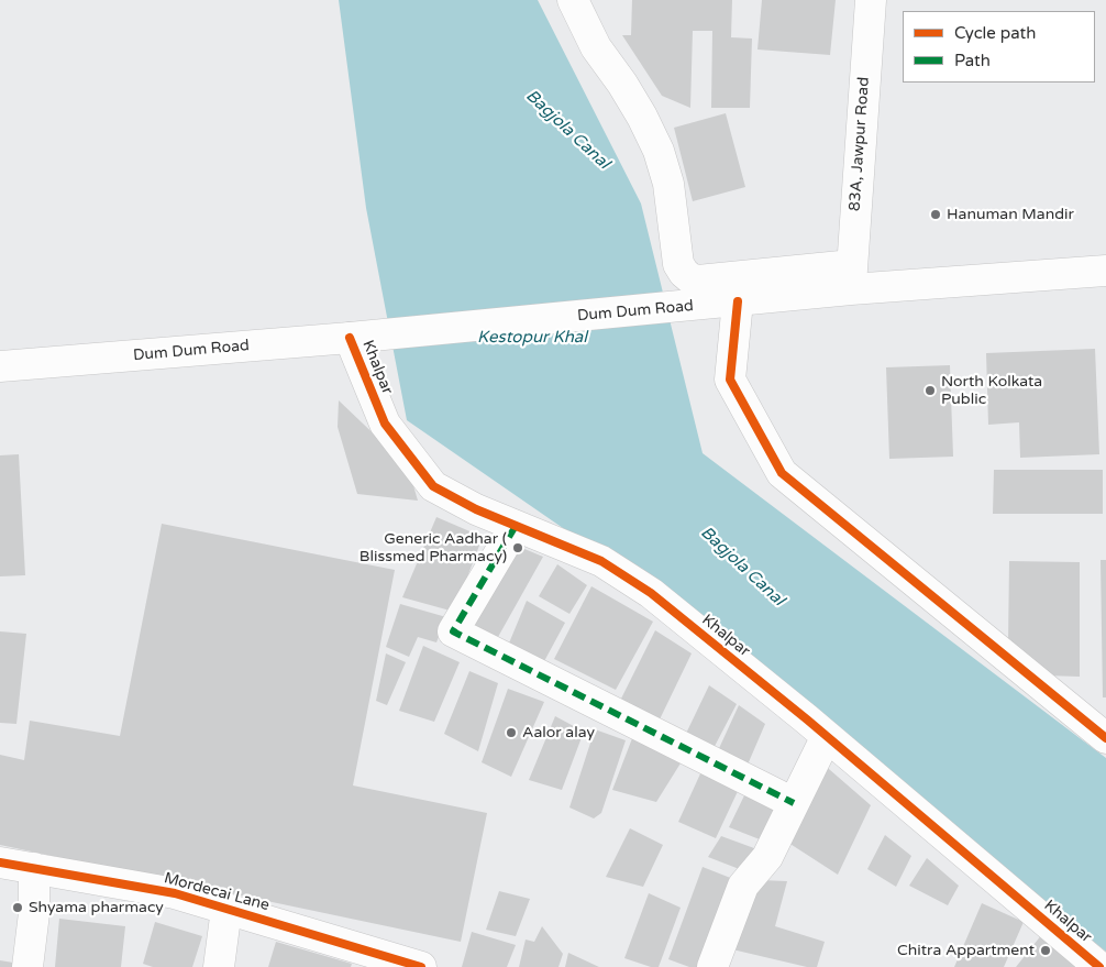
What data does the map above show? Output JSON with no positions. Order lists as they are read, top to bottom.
{
  "streets": {
    "street": [
      "83A, Jawpur Road",
      "Dum Dum Road",
      "Khalpar",
      "Mordecai Lane"
    ]
  },
  "crossings": [
    ["83A, Jawpur Road", "Dum Dum Road"],
    ["Dum Dum Road", "Khalpar"]
  ],
  "water": ["Bagjola Canal", "Kestopur Khal"],
  "places": [
    "Hanuman Mandir",
    "North Kolkata Public",
    "Generic Aadhar ( Blissmed Pharmacy)",
    "Aalor alay",
    "Shyama pharmacy",
    "Chitra Appartment"
  ],
  "legend": ["Cycle path", "Path"]
}
